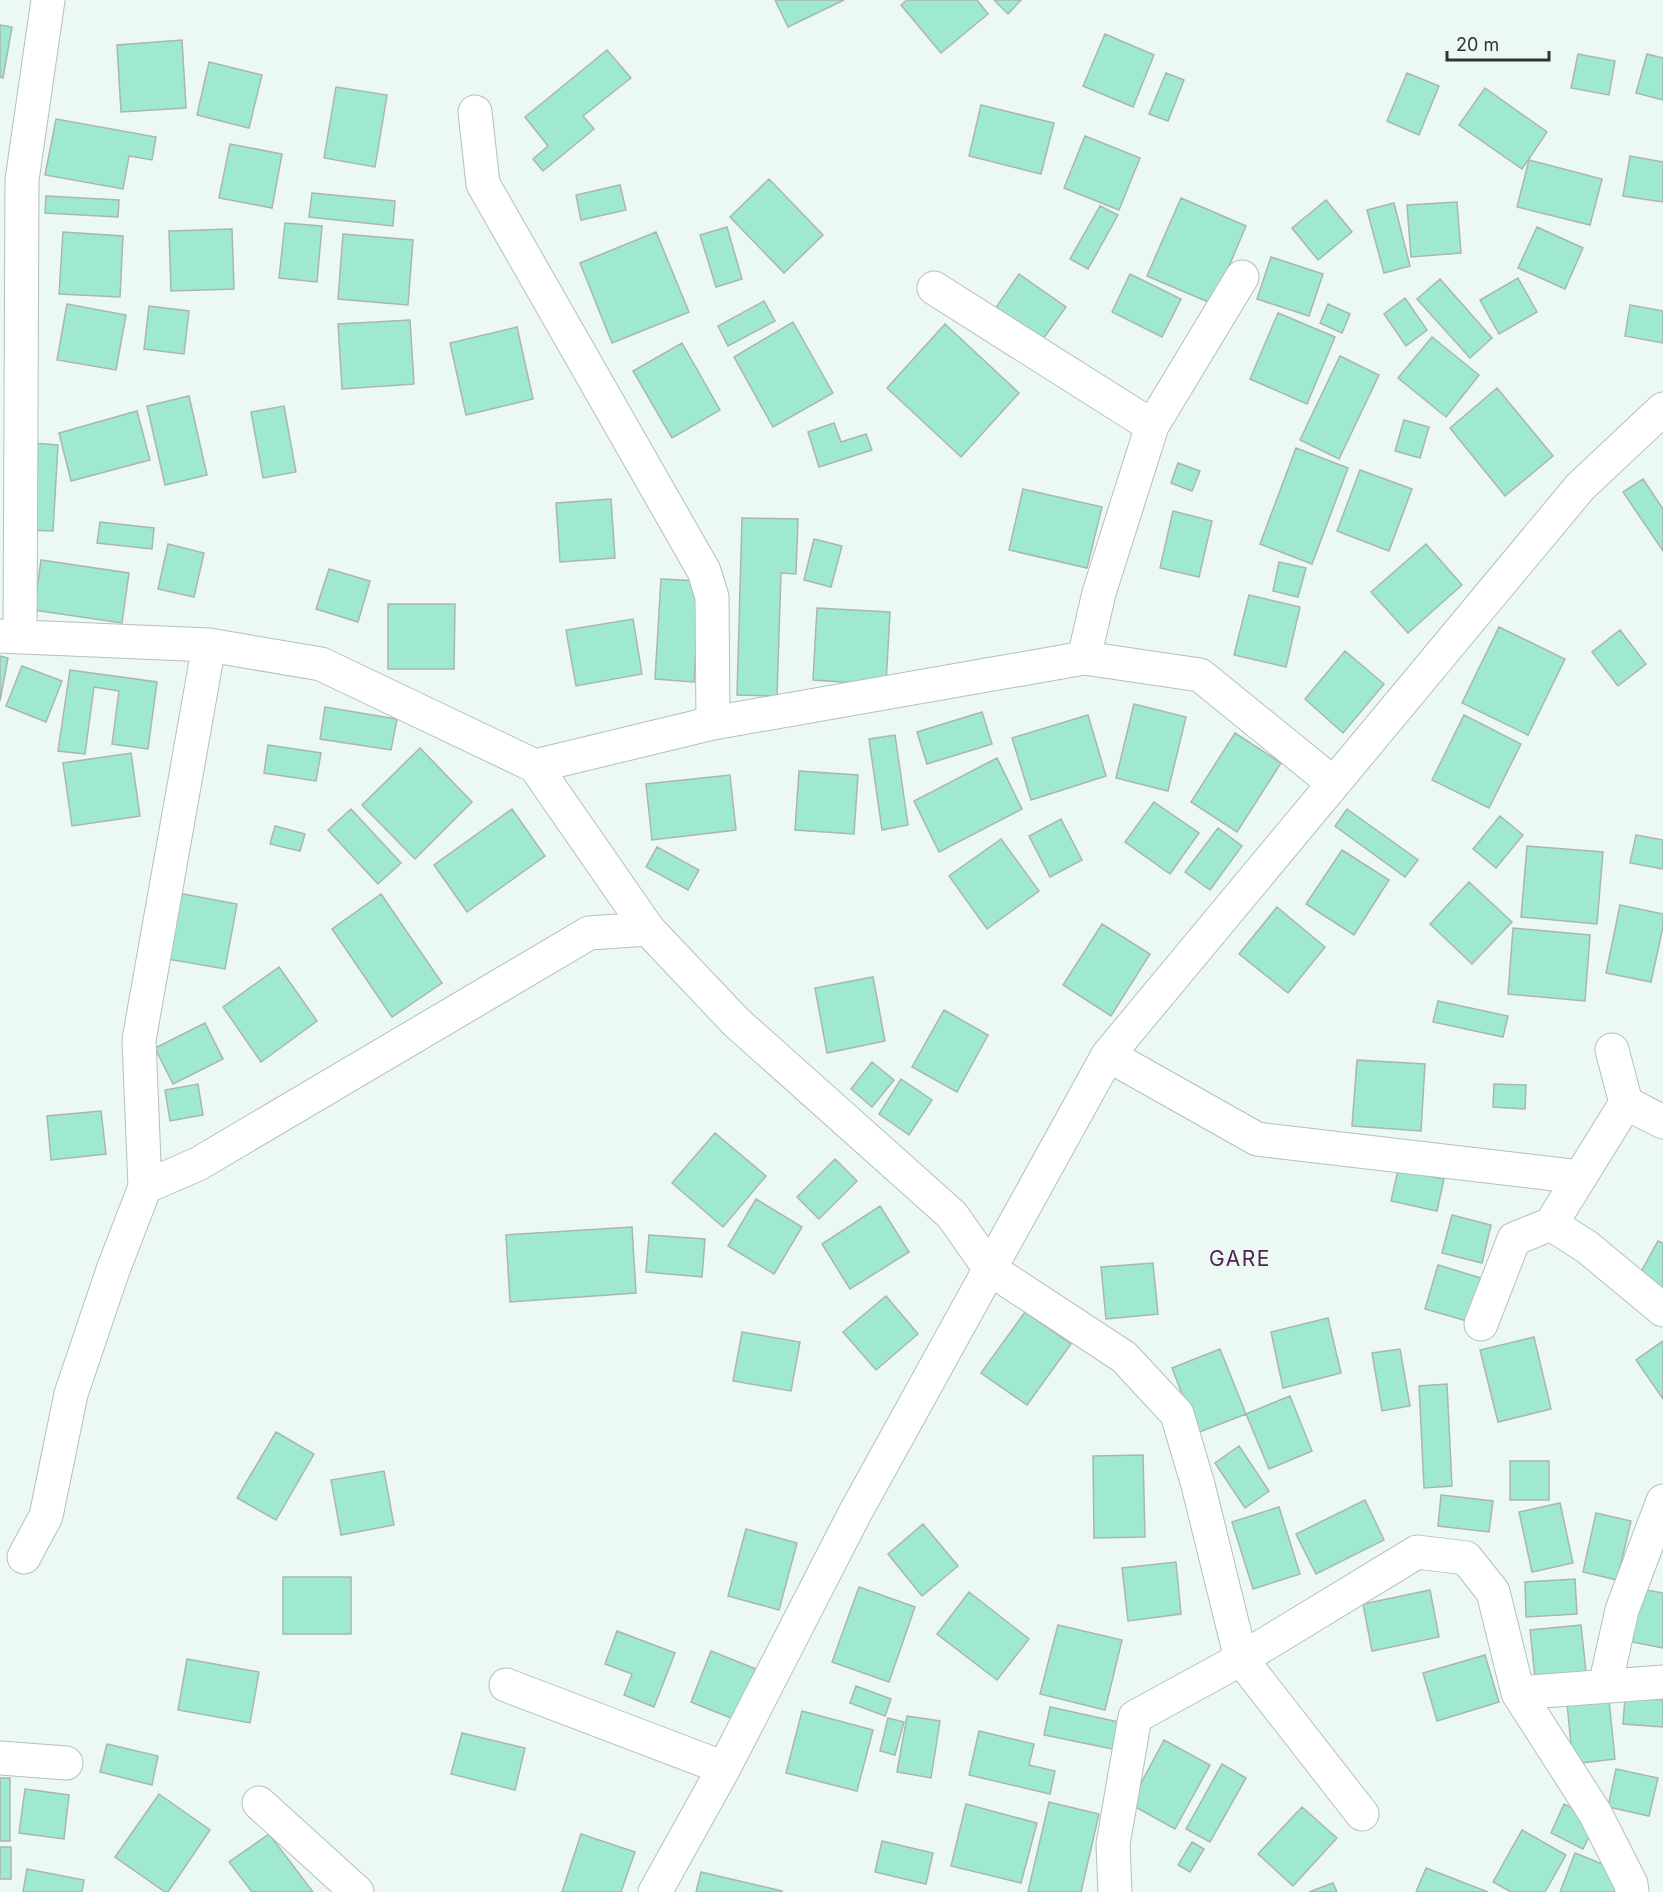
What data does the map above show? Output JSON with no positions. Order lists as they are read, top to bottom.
{
  "districts": ["GARE"],
  "scale_bar": "20 m"
}
